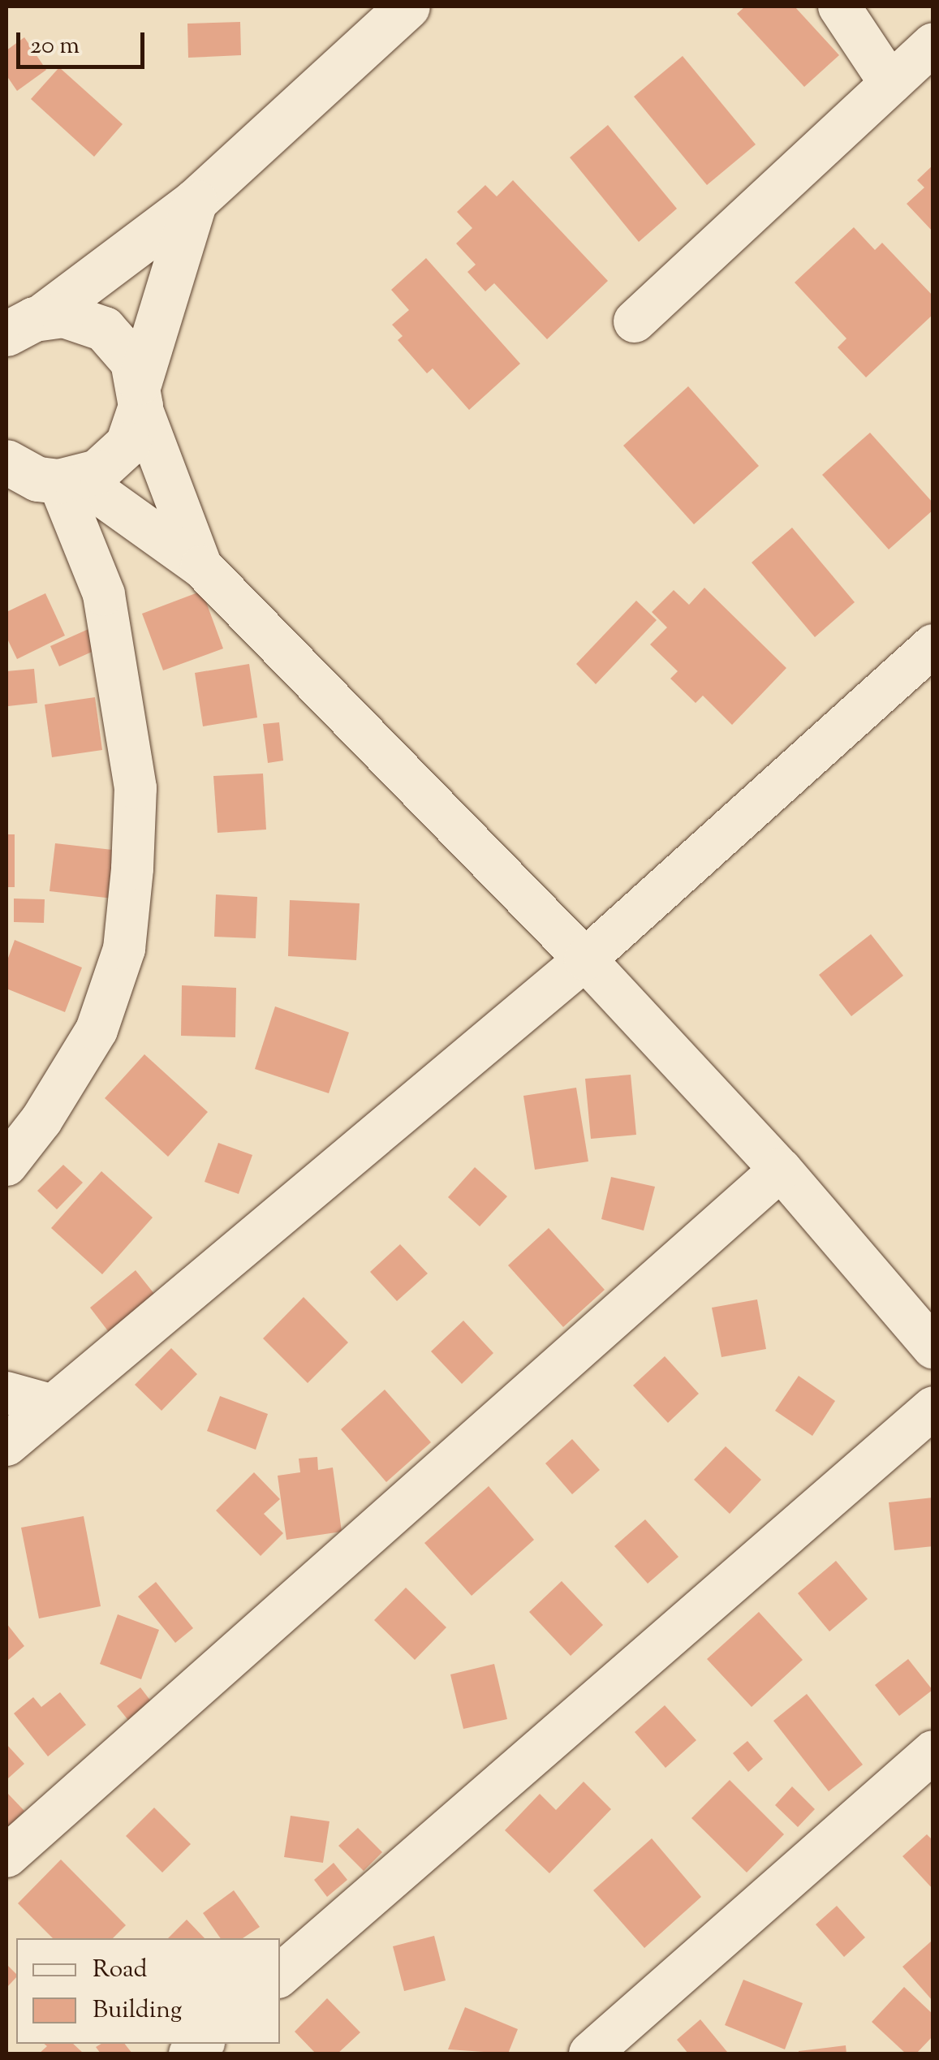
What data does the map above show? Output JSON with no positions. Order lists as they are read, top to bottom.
{
  "legend": ["Road", "Building"],
  "scale_bar": "20 m"
}
